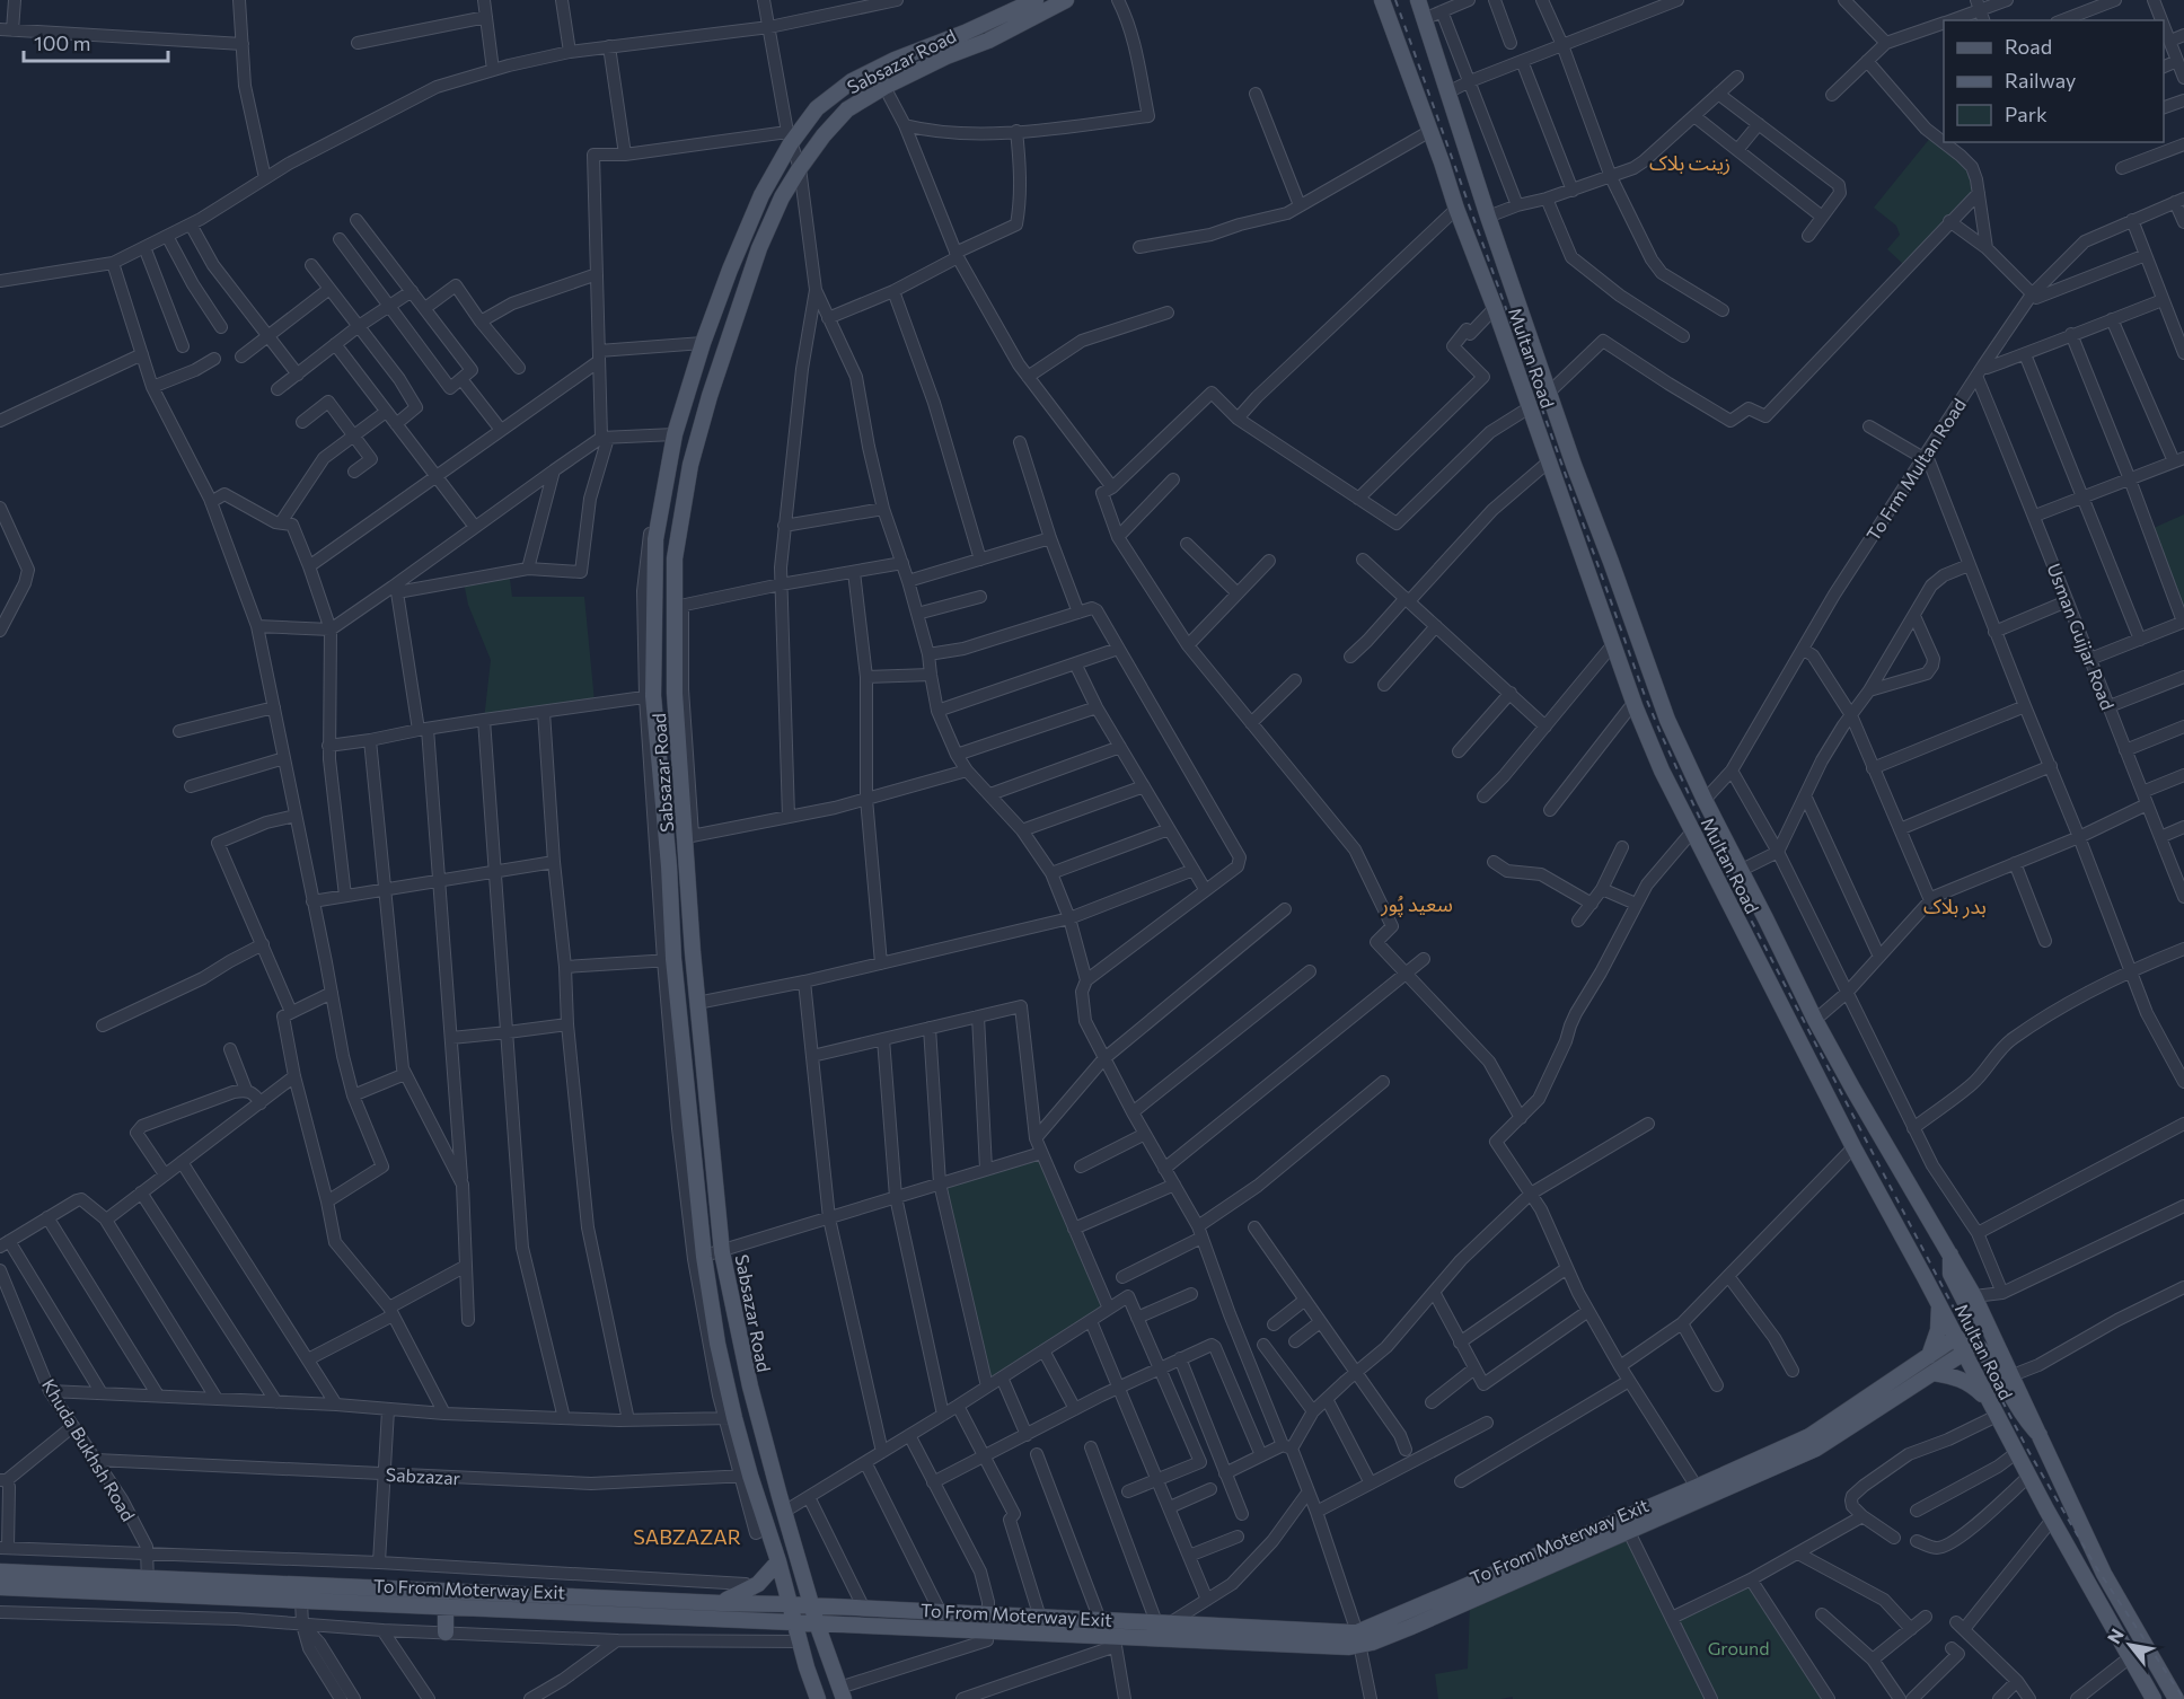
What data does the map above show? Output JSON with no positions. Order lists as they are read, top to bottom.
{
  "streets": {
    "main road": ["Sabsazar Road", "Multan Road", "To From Moterway Exit"],
    "street": [
      "To Frm Multan Road",
      "Usman Gujjar Road",
      "Khuda Bukhsh Road",
      "Sabzazar"
    ]
  },
  "crossings": [
    ["Sabsazar Road", "Sabzazar"],
    ["Sabsazar Road", "To From Moterway Exit"],
    ["Multan Road", "To Frm Multan Road"],
    ["Multan Road", "To From Moterway Exit"],
    ["To Frm Multan Road", "Usman Gujjar Road"],
    ["Khuda Bukhsh Road", "Sabzazar"],
    ["Khuda Bukhsh Road", "To From Moterway Exit"]
  ],
  "districts": [
    "زینت بلاک",
    "سعید پُور",
    "بدر بلاک",
    "SABZAZAR"
  ],
  "parks": ["Ground"],
  "legend": ["Road", "Railway", "Park"],
  "scale_bar": "100 m",
  "north": "top left"
}
